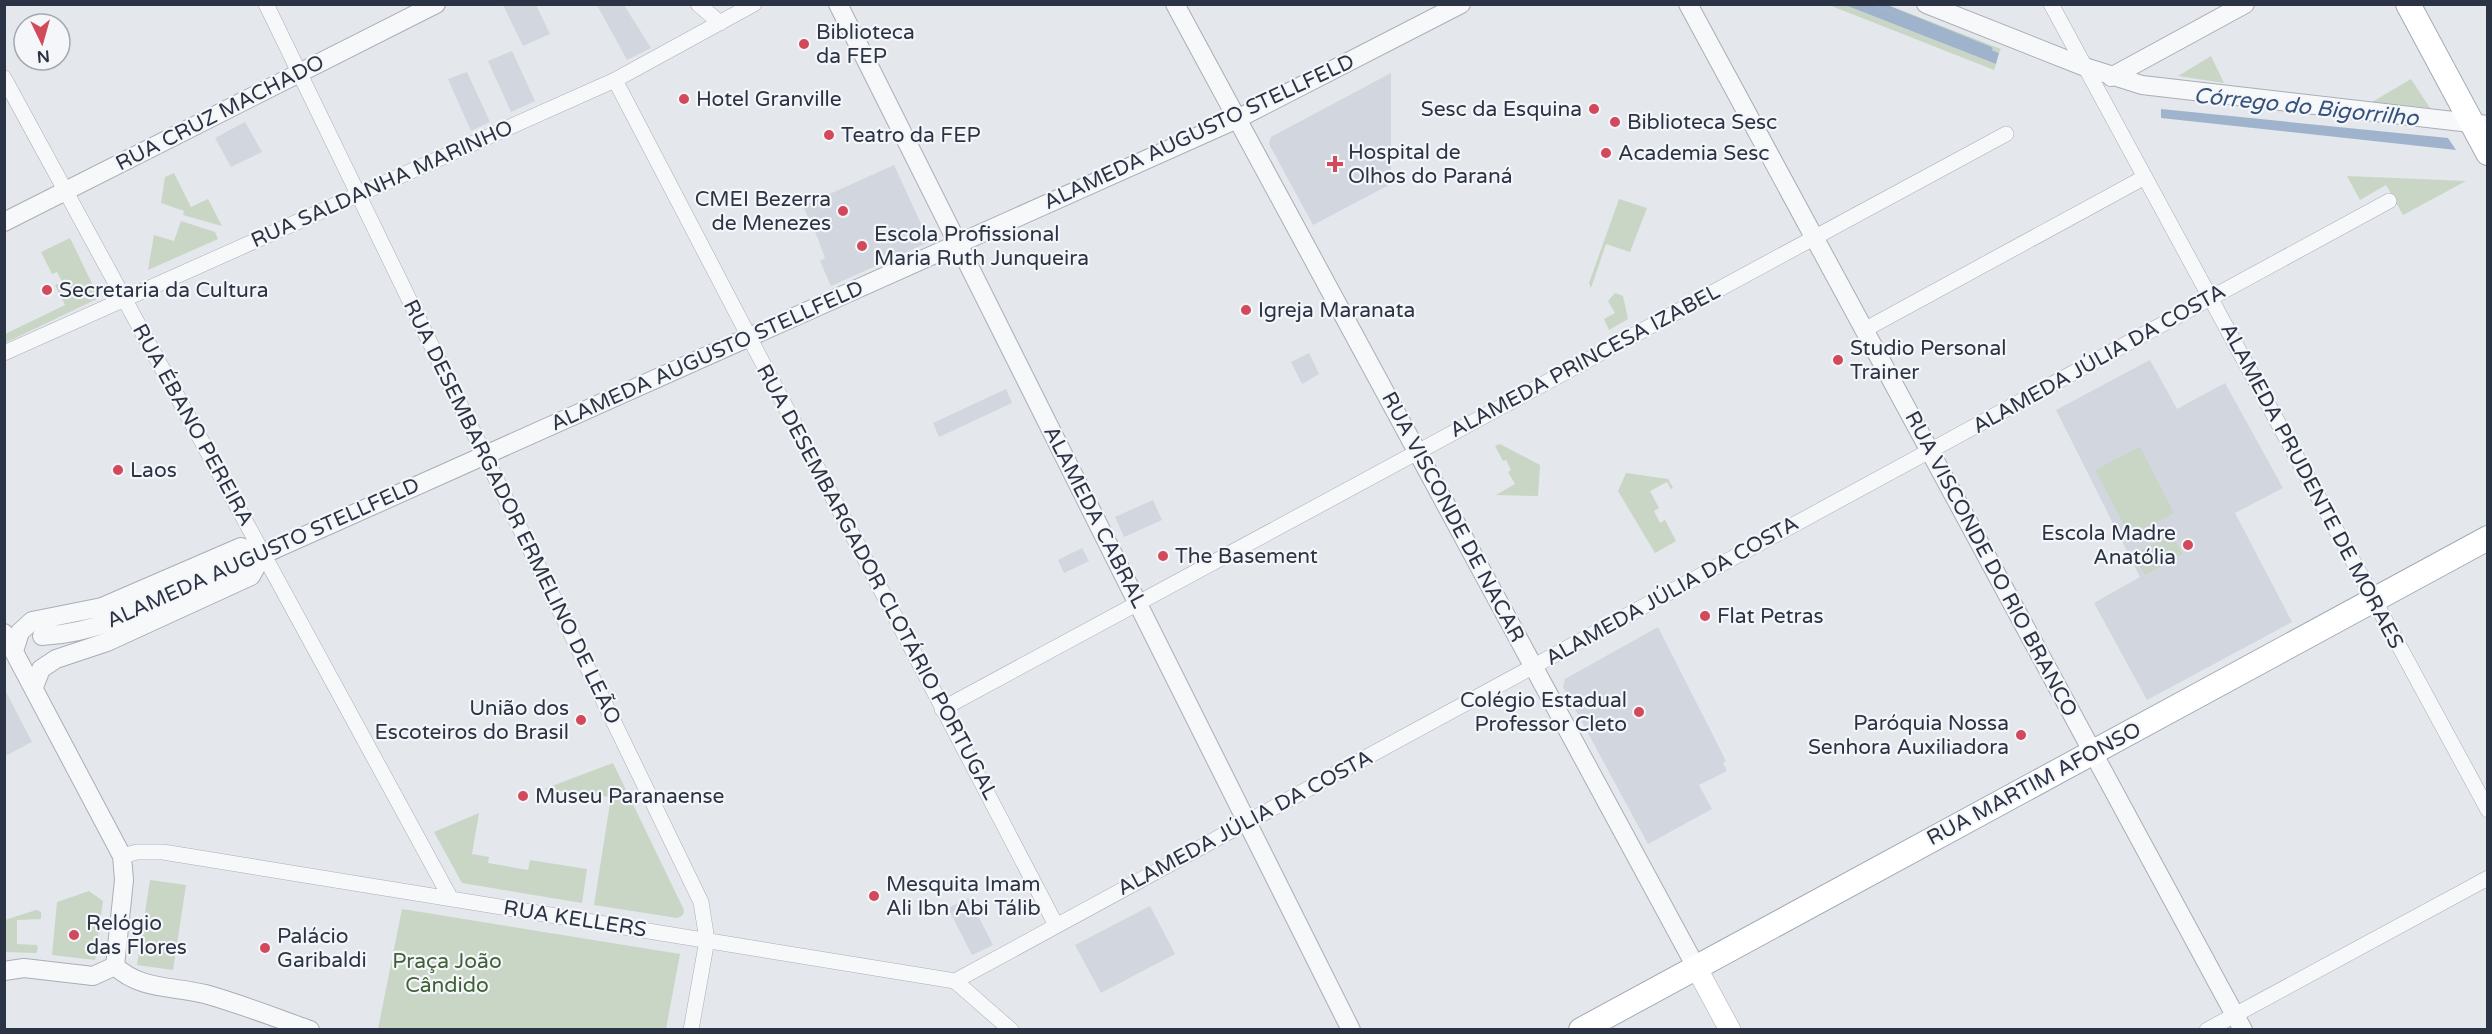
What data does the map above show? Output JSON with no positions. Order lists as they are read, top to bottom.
{
  "streets": {
    "main road": ["RUA VISCONDE DE NACAR", "RUA MARTIM AFONSO"],
    "street": [
      "RUA CRUZ MACHADO",
      "ALAMEDA AUGUSTO STELLFELD",
      "RUA SALDANHA MARINHO",
      "ALAMEDA JÚLIA DA COSTA",
      "ALAMEDA PRINCESA IZABEL",
      "RUA ÉBANO PEREIRA",
      "ALAMEDA PRUDENTE DE MORAES",
      "RUA DESEMBARGADOR ERMELINO DE LEÃO",
      "ALAMEDA CABRAL",
      "RUA VISCONDE DO RIO BRANCO",
      "RUA DESEMBARGADOR CLOTÁRIO PORTUGAL",
      "RUA KELLERS"
    ]
  },
  "crossings": [
    ["RUA CRUZ MACHADO", "RUA ÉBANO PEREIRA"],
    ["RUA CRUZ MACHADO", "RUA DESEMBARGADOR ERMELINO DE LEÃO"],
    ["ALAMEDA AUGUSTO STELLFELD", "RUA ÉBANO PEREIRA"],
    ["ALAMEDA AUGUSTO STELLFELD", "RUA DESEMBARGADOR ERMELINO DE LEÃO"],
    ["ALAMEDA AUGUSTO STELLFELD", "ALAMEDA CABRAL"],
    ["ALAMEDA AUGUSTO STELLFELD", "RUA VISCONDE DE NACAR"],
    ["ALAMEDA AUGUSTO STELLFELD", "RUA DESEMBARGADOR CLOTÁRIO PORTUGAL"],
    ["RUA SALDANHA MARINHO", "RUA ÉBANO PEREIRA"],
    ["RUA SALDANHA MARINHO", "RUA DESEMBARGADOR ERMELINO DE LEÃO"],
    ["RUA SALDANHA MARINHO", "RUA DESEMBARGADOR CLOTÁRIO PORTUGAL"],
    ["ALAMEDA JÚLIA DA COSTA", "ALAMEDA PRUDENTE DE MORAES"],
    ["ALAMEDA JÚLIA DA COSTA", "ALAMEDA CABRAL"],
    ["ALAMEDA JÚLIA DA COSTA", "RUA VISCONDE DE NACAR"],
    ["ALAMEDA JÚLIA DA COSTA", "RUA VISCONDE DO RIO BRANCO"],
    ["ALAMEDA JÚLIA DA COSTA", "RUA DESEMBARGADOR CLOTÁRIO PORTUGAL"],
    ["ALAMEDA JÚLIA DA COSTA", "RUA KELLERS"],
    ["ALAMEDA PRINCESA IZABEL", "ALAMEDA CABRAL"],
    ["ALAMEDA PRINCESA IZABEL", "RUA VISCONDE DE NACAR"],
    ["ALAMEDA PRINCESA IZABEL", "RUA VISCONDE DO RIO BRANCO"],
    ["ALAMEDA PRINCESA IZABEL", "RUA DESEMBARGADOR CLOTÁRIO PORTUGAL"],
    ["RUA ÉBANO PEREIRA", "RUA KELLERS"],
    ["ALAMEDA PRUDENTE DE MORAES", "RUA MARTIM AFONSO"],
    ["RUA DESEMBARGADOR ERMELINO DE LEÃO", "RUA KELLERS"],
    ["RUA VISCONDE DE NACAR", "RUA MARTIM AFONSO"],
    ["RUA VISCONDE DO RIO BRANCO", "RUA MARTIM AFONSO"]
  ],
  "water": ["Córrego do Bigorrilho"],
  "parks": ["Praça João Cândido"],
  "places": {
    "other": [
      "Biblioteca da FEP",
      "Hotel Granville",
      "Sesc da Esquina",
      "Biblioteca Sesc",
      "Teatro da FEP",
      "Academia Sesc",
      "CMEI Bezerra de Menezes",
      "Escola Profissional Maria Ruth Junqueira",
      "Secretaria da Cultura",
      "Igreja Maranata",
      "Studio Personal Trainer",
      "Laos",
      "Escola Madre Anatólia",
      "The Basement",
      "Flat Petras",
      "Colégio Estadual Professor Cleto",
      "União dos Escoteiros do Brasil",
      "Paróquia Nossa Senhora Auxiliadora",
      "Museu Paranaense",
      "Mesquita Imam Ali Ibn Abi Tálib",
      "Relógio das Flores",
      "Palácio Garibaldi"
    ],
    "health": ["Hospital de Olhos do Paraná"]
  },
  "north": "bottom"
}
